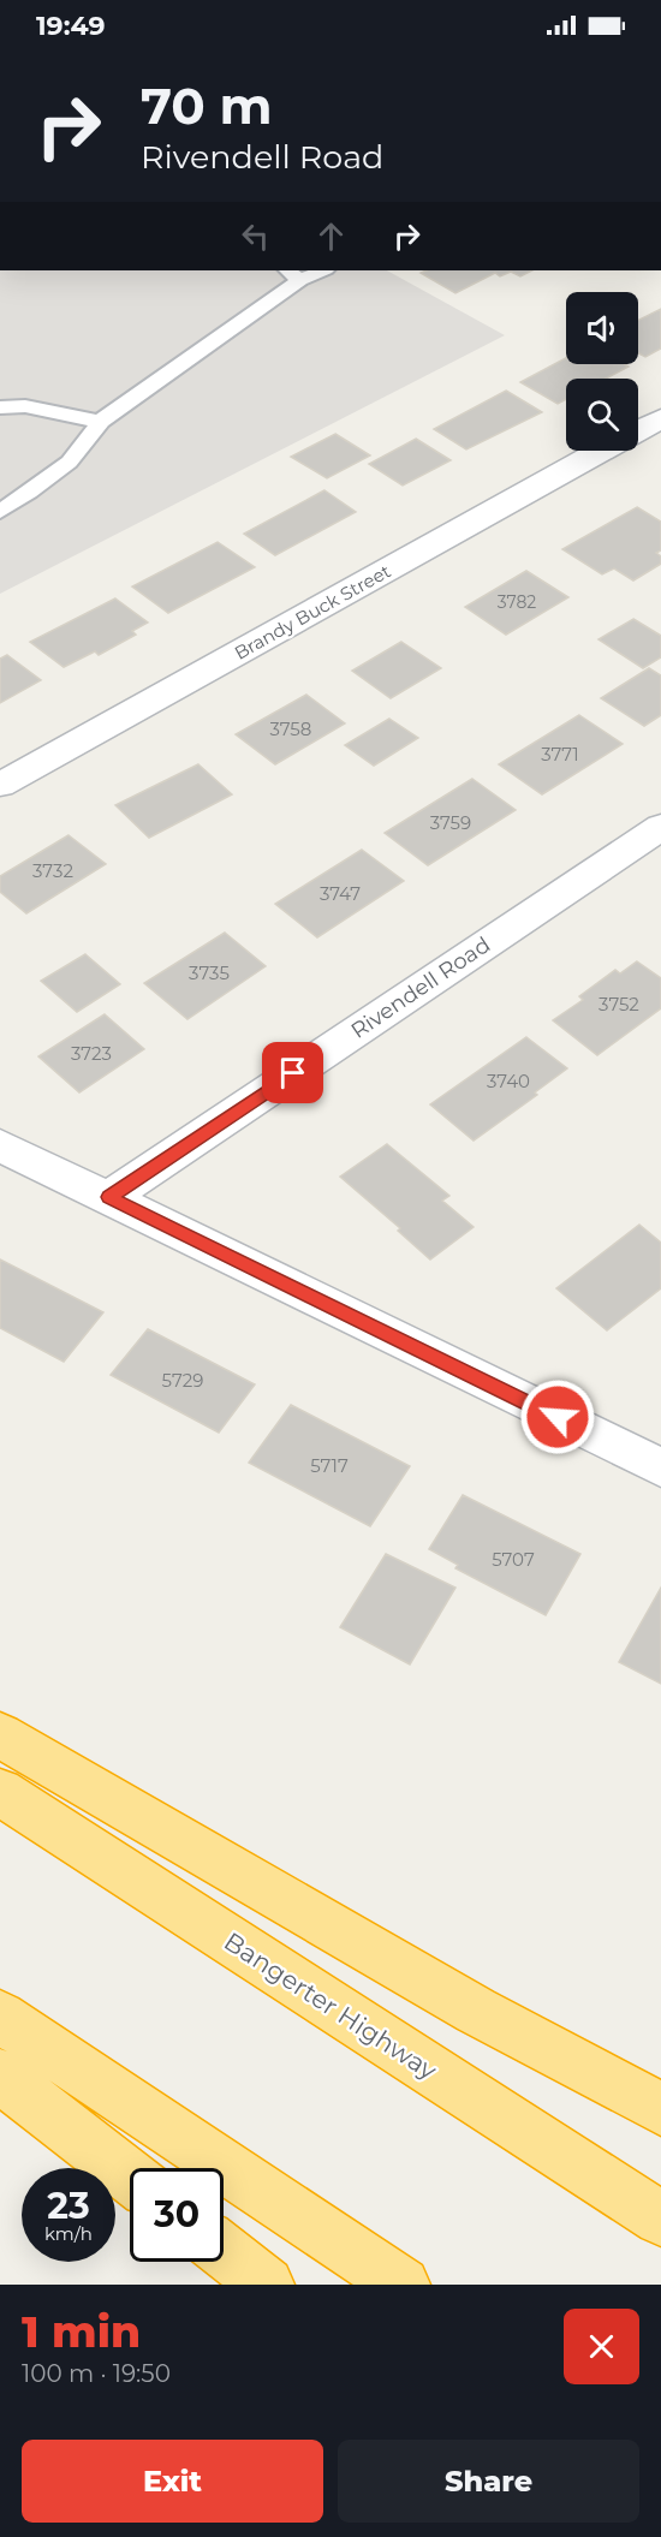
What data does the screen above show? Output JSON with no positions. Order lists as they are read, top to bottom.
{
  "streets": {
    "highway": ["Bangerter Highway"],
    "street": ["Brandy Buck Street", "Rivendell Road"]
  },
  "house_numbers": [
    "3782",
    "3758",
    "3771",
    "3759",
    "3732",
    "3747",
    "3735",
    "3752",
    "3723",
    "3740",
    "5729",
    "5717",
    "5707"
  ],
  "page": {
    "status": "19:49",
    "turn": ["70 m", "Rivendell Road"],
    "speed": "23 km/h",
    "limit": "30",
    "heading": ["1 min", "100 m · 19:50"],
    "buttons": ["Exit", "Share"]
  }
}
